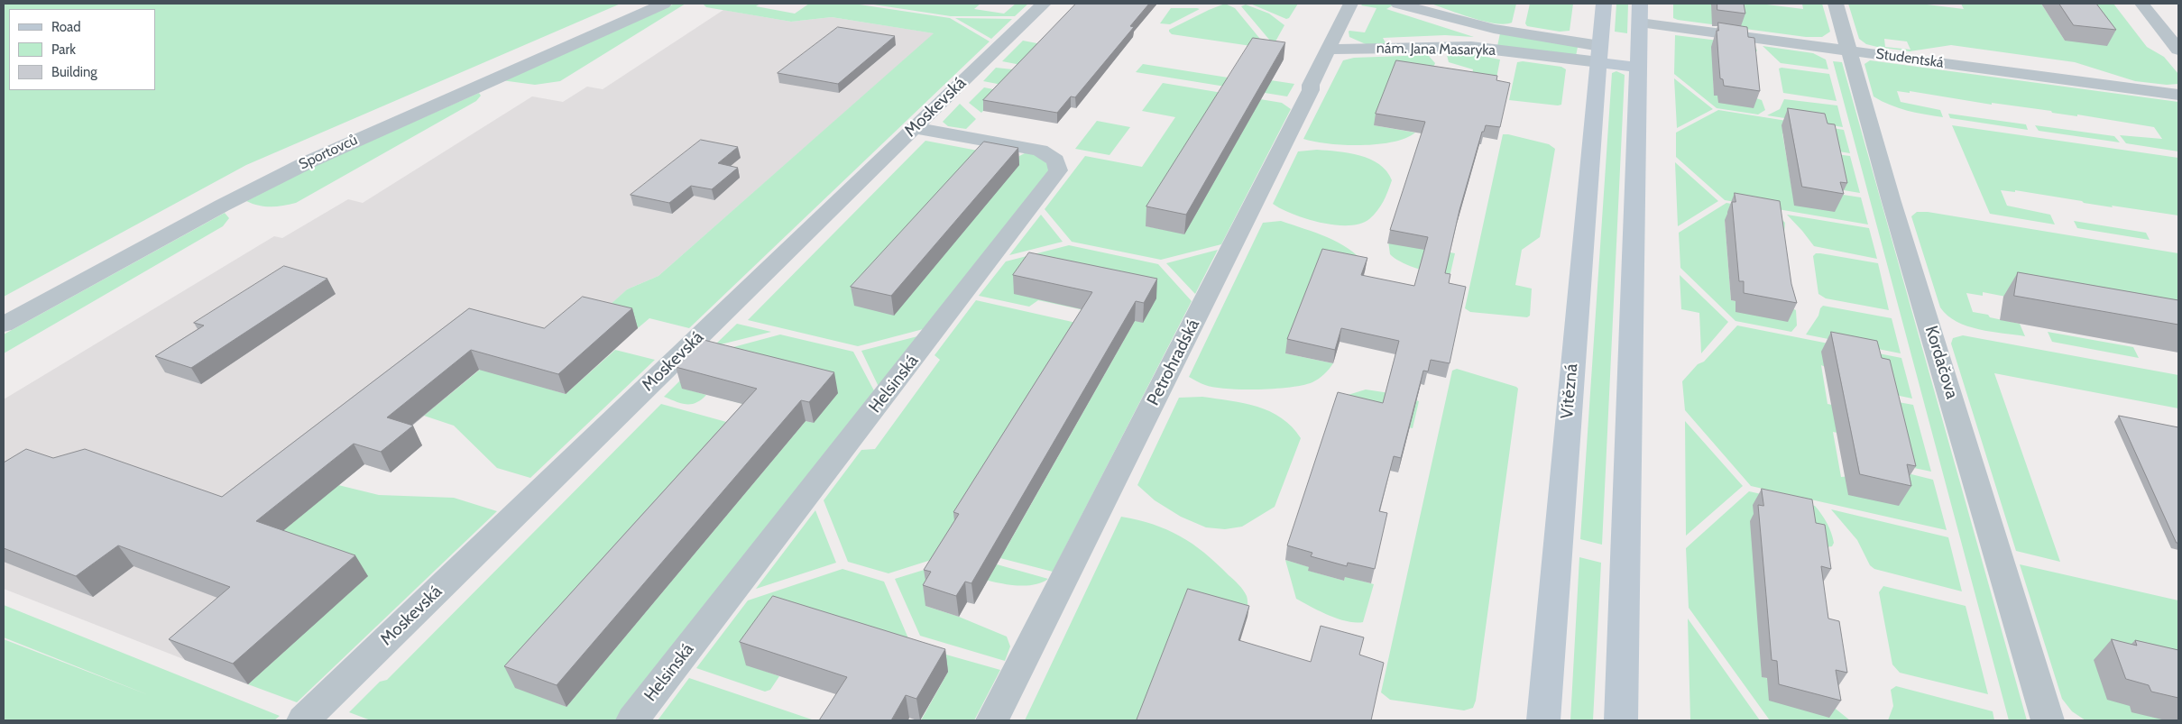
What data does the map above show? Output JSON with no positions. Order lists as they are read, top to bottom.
{
  "streets": {
    "main road": ["Vítězná"],
    "street": [
      "nám. Jana Masaryka",
      "Studentská",
      "Moskevská",
      "Sportovců",
      "Petrohradská",
      "Kordačova",
      "Helsinská"
    ]
  },
  "crossings": [
    ["nám. Jana Masaryka", "Petrohradská"],
    ["nám. Jana Masaryka", "Vítězná"],
    ["Studentská", "Kordačova"],
    ["Studentská", "Vítězná"],
    ["Moskevská", "Helsinská"]
  ],
  "legend": ["Road", "Park", "Building"]
}
